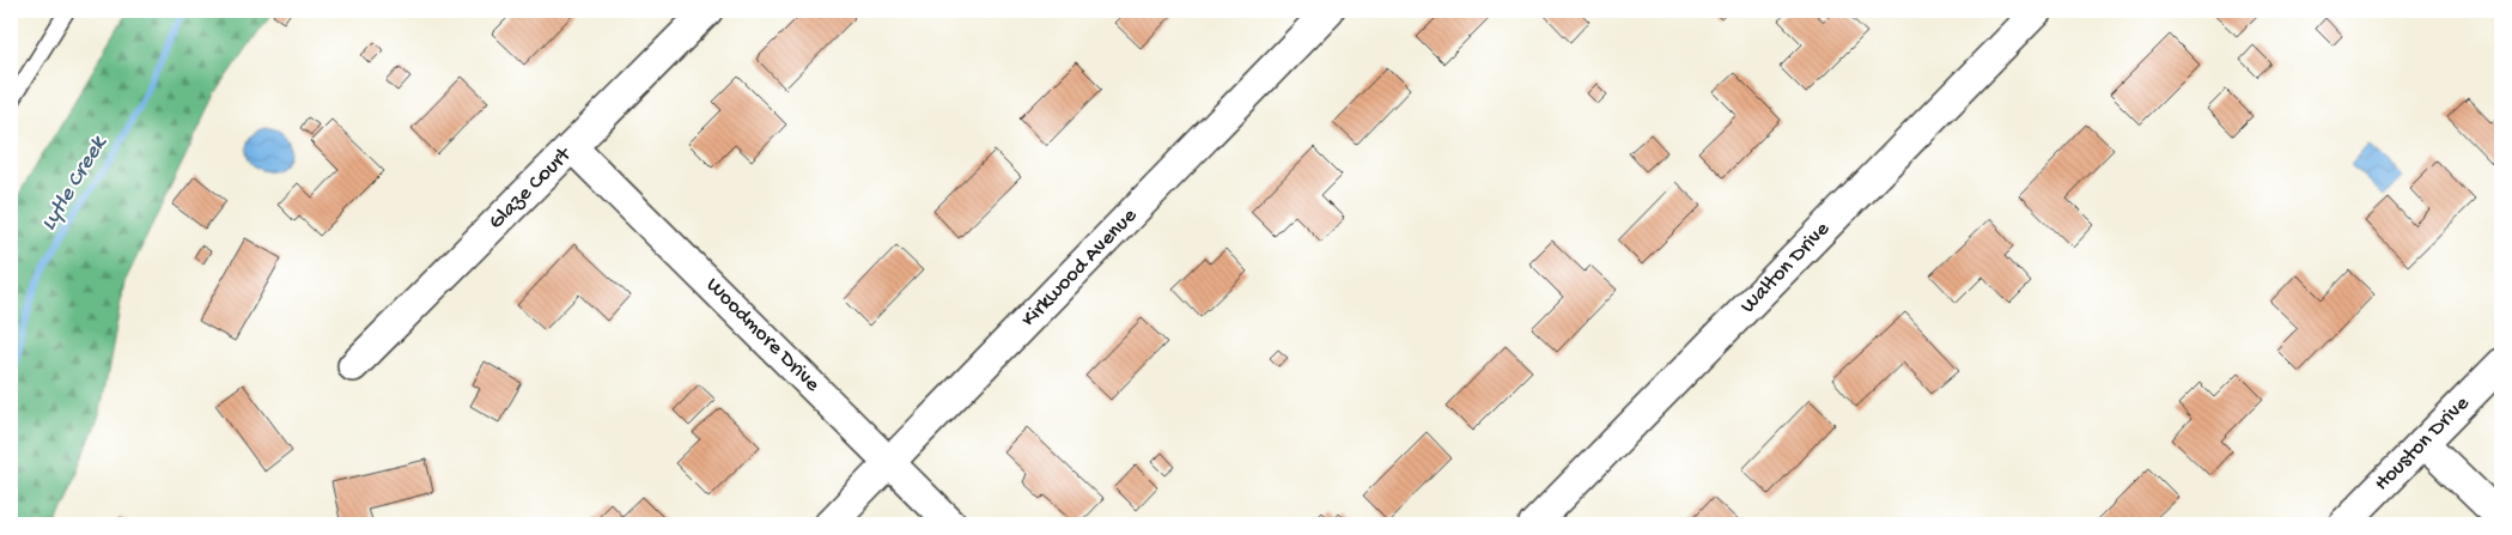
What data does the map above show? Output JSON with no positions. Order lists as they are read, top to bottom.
{
  "streets": {
    "street": [
      "Glaze Court",
      "Kirkwood Avenue",
      "Walton Drive",
      "Woodmore Drive",
      "Houston Drive"
    ]
  },
  "crossings": [
    ["Glaze Court", "Woodmore Drive"],
    ["Kirkwood Avenue", "Woodmore Drive"]
  ],
  "water": ["Lytle Creek"]
}
